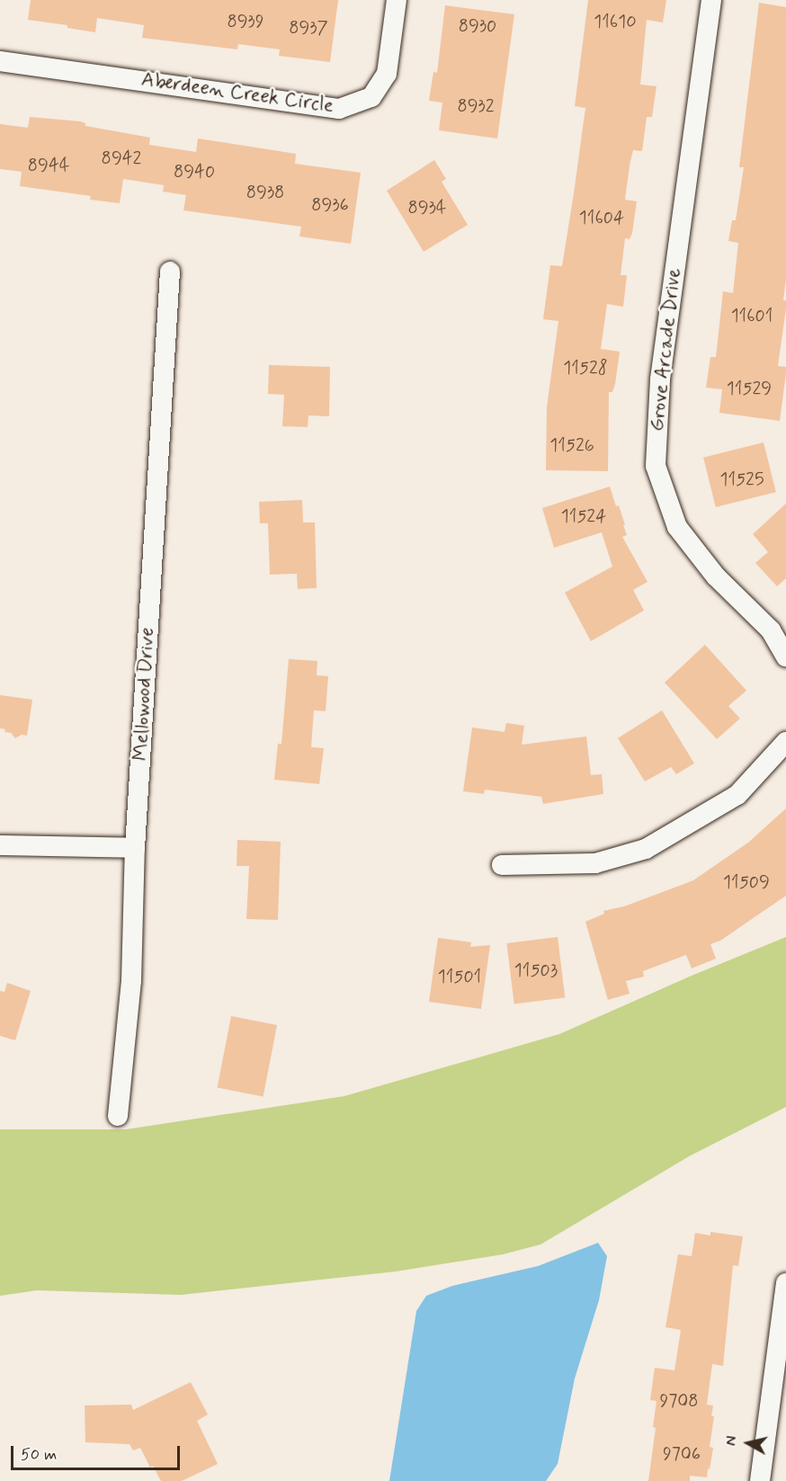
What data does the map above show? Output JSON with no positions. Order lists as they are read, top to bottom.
{
  "streets": {
    "street": ["Aberdeen Creek Circle", "Grove Arcade Drive", "Mellowood Drive"]
  },
  "house_numbers": [
    "8939",
    "11610",
    "8930",
    "8937",
    "8932",
    "8942",
    "8944",
    "8940",
    "8938",
    "8936",
    "8934",
    "11604",
    "11601",
    "11528",
    "11529",
    "11526",
    "11525",
    "11524",
    "11509",
    "11503",
    "11501",
    "9708",
    "9706"
  ],
  "scale_bar": "50 m",
  "north": "left"
}
